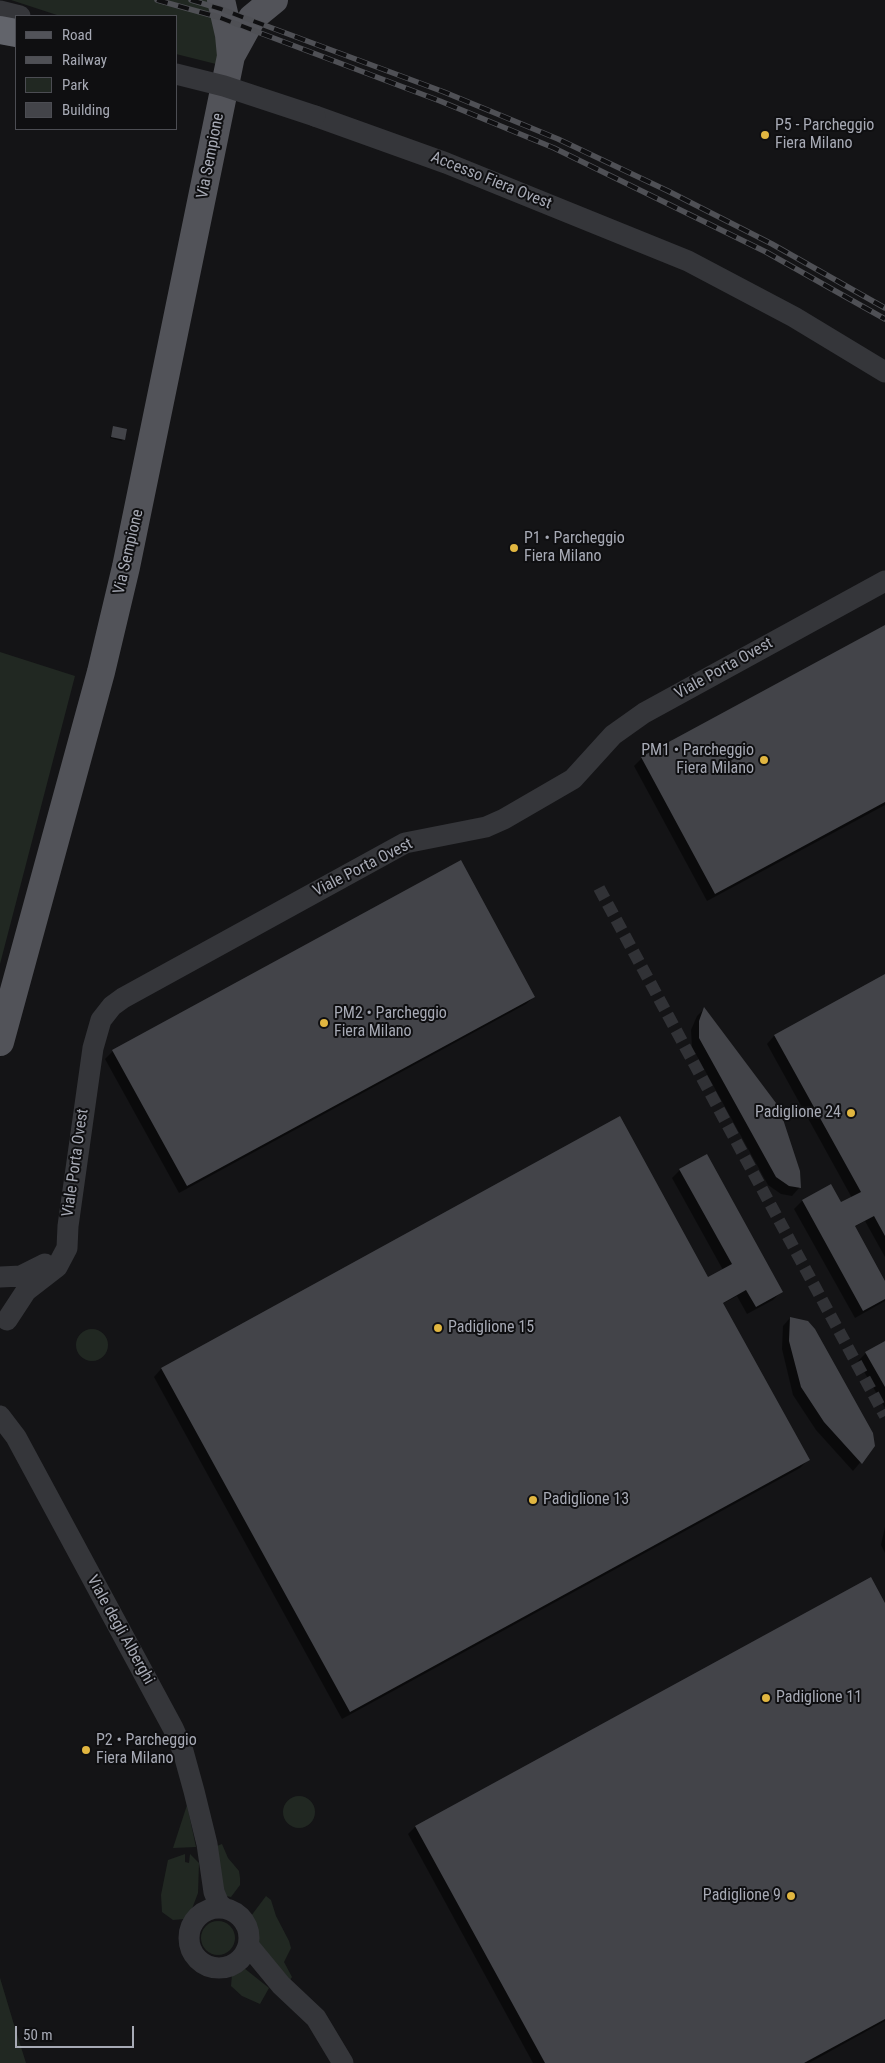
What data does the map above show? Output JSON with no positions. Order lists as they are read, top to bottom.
{
  "streets": {
    "main road": ["Via Sempione"],
    "street": ["Accesso Fiera Ovest", "Viale Porta Ovest", "Viale degli Alberghi"]
  },
  "places": [
    "P5 - Parcheggio Fiera Milano",
    "P1 • Parcheggio Fiera Milano",
    "PM1 • Parcheggio Fiera Milano",
    "PM2 • Parcheggio Fiera Milano",
    "Padiglione 24",
    "Padiglione 15",
    "Padiglione 13",
    "Padiglione 11",
    "P2 • Parcheggio Fiera Milano",
    "Padiglione 9"
  ],
  "legend": [
    "Road",
    "Railway",
    "Park",
    "Building"
  ],
  "scale_bar": "50 m"
}
